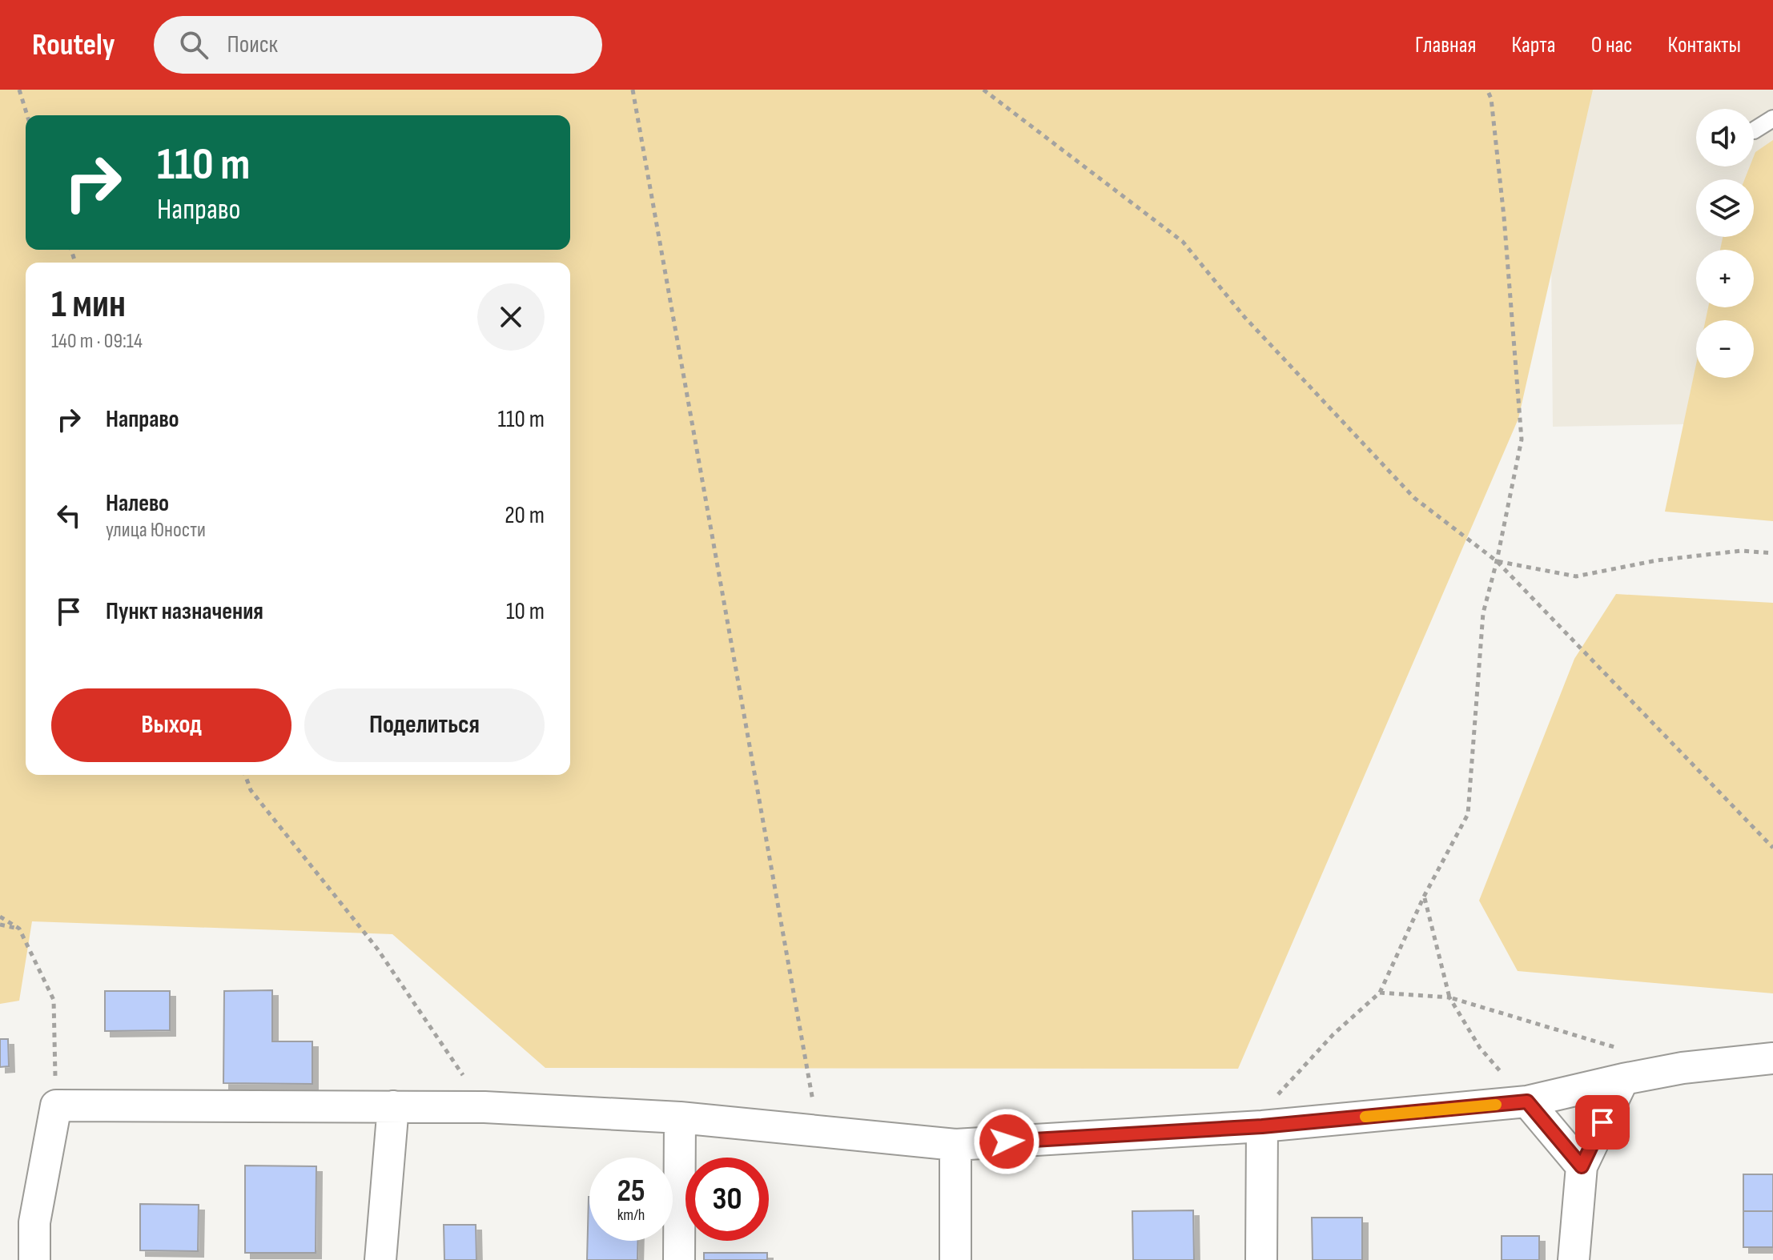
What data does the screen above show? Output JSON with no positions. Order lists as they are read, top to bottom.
{
  "page": {
    "header": "Routely",
    "search": "Поиск",
    "nav": [
      "Главная",
      "Карта",
      "О нас",
      "Контакты"
    ],
    "map_buttons": ["+", "−"],
    "turn": ["110 m", "Направо"],
    "heading": ["1 мин", "140 m · 09:14"],
    "list": [
      {
        "name": "Направо",
        "value": "110 m"
      },
      {
        "name": "Налево",
        "note": "улица Юности",
        "value": "20 m"
      },
      {
        "name": "Пункт назначения",
        "value": "10 m"
      }
    ],
    "buttons": ["Выход", "Поделиться"],
    "speed": "25 km/h",
    "limit": "30"
  }
}
